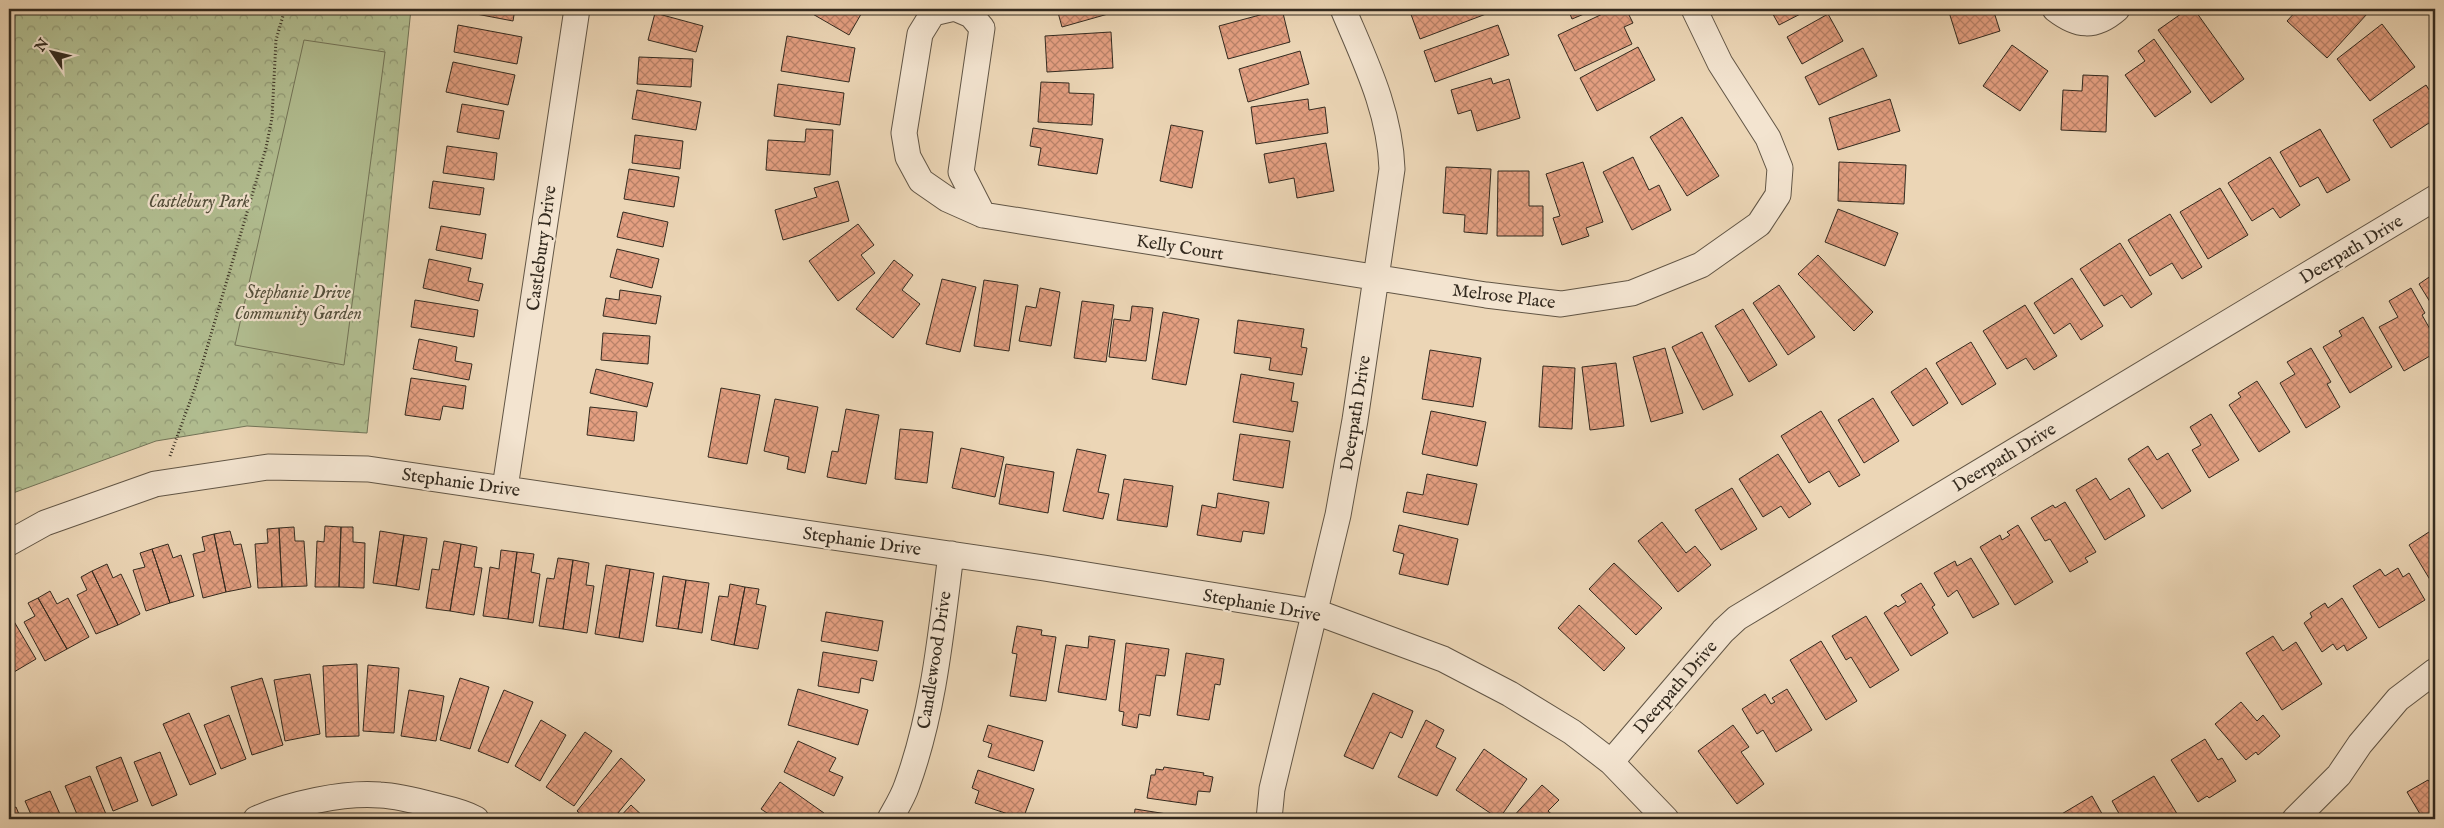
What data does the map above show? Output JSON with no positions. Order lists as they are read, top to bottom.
{
  "streets": {
    "street": [
      "Kelly Court",
      "Castlebury Drive",
      "Deerpath Drive",
      "Melrose Place",
      "Stephanie Drive",
      "Candlewood Drive"
    ]
  },
  "crossings": [
    ["Kelly Court", "Deerpath Drive"],
    ["Kelly Court", "Melrose Place"],
    ["Castlebury Drive", "Stephanie Drive"],
    ["Deerpath Drive", "Melrose Place"],
    ["Deerpath Drive", "Stephanie Drive"],
    ["Stephanie Drive", "Candlewood Drive"]
  ],
  "parks": ["Castlebury Park", "Stephanie Drive Community Garden"],
  "north": "top left"
}
